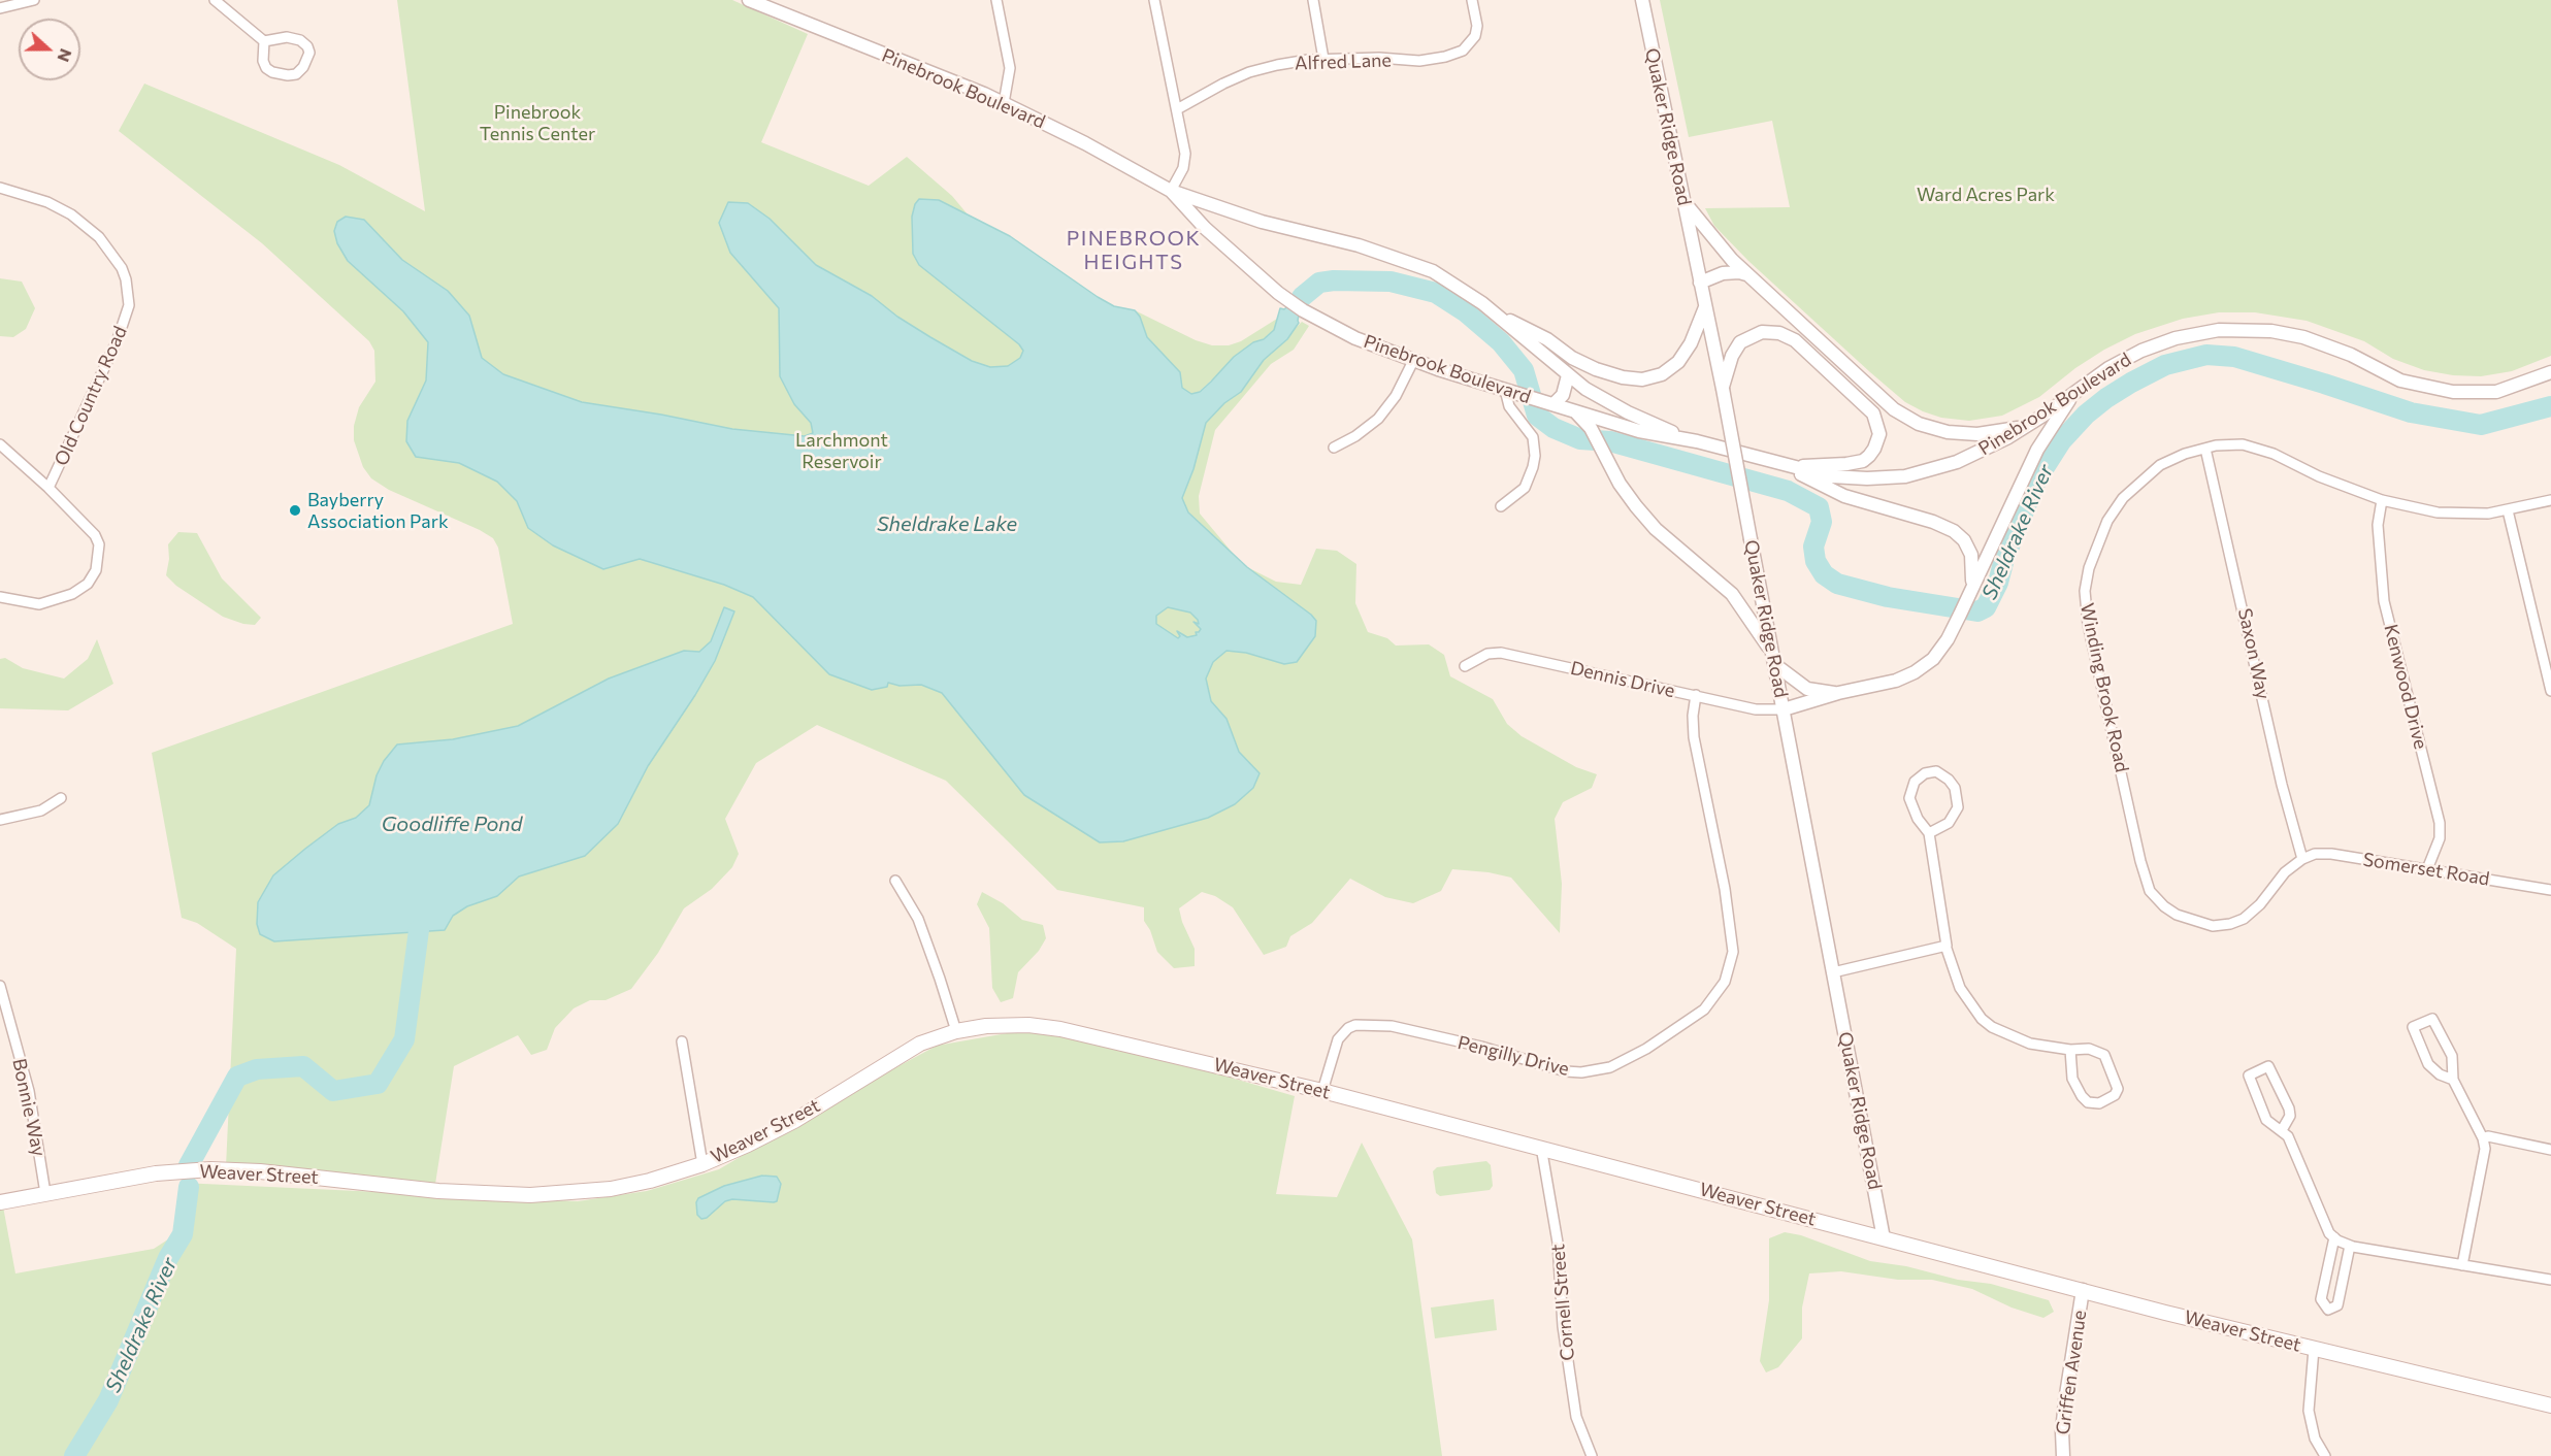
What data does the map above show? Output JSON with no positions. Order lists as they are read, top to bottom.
{
  "streets": {
    "main road": ["Weaver Street"],
    "street": [
      "Alfred Lane",
      "Pinebrook Boulevard",
      "Quaker Ridge Road",
      "Old Country Road",
      "Saxon Way",
      "Dennis Drive",
      "Kenwood Drive",
      "Winding Brook Road",
      "Somerset Road",
      "Pengilly Drive",
      "Bonnie Way",
      "Cornell Street",
      "Griffen Avenue"
    ]
  },
  "crossings": [
    ["Quaker Ridge Road", "Dennis Drive"],
    ["Quaker Ridge Road", "Weaver Street"],
    ["Saxon Way", "Winding Brook Road"],
    ["Saxon Way", "Somerset Road"],
    ["Dennis Drive", "Pengilly Drive"],
    ["Kenwood Drive", "Winding Brook Road"],
    ["Kenwood Drive", "Somerset Road"],
    ["Winding Brook Road", "Somerset Road"],
    ["Pengilly Drive", "Weaver Street"],
    ["Weaver Street", "Bonnie Way"],
    ["Weaver Street", "Cornell Street"],
    ["Weaver Street", "Griffen Avenue"]
  ],
  "districts": ["PINEBROOK HEIGHTS"],
  "water": ["Sheldrake Lake", "Sheldrake River", "Goodliffe Pond"],
  "parks": ["Pinebrook Tennis Center", "Ward Acres Park", "Larchmont Reservoir"],
  "places": ["Bayberry Association Park"],
  "north": "right"
}
